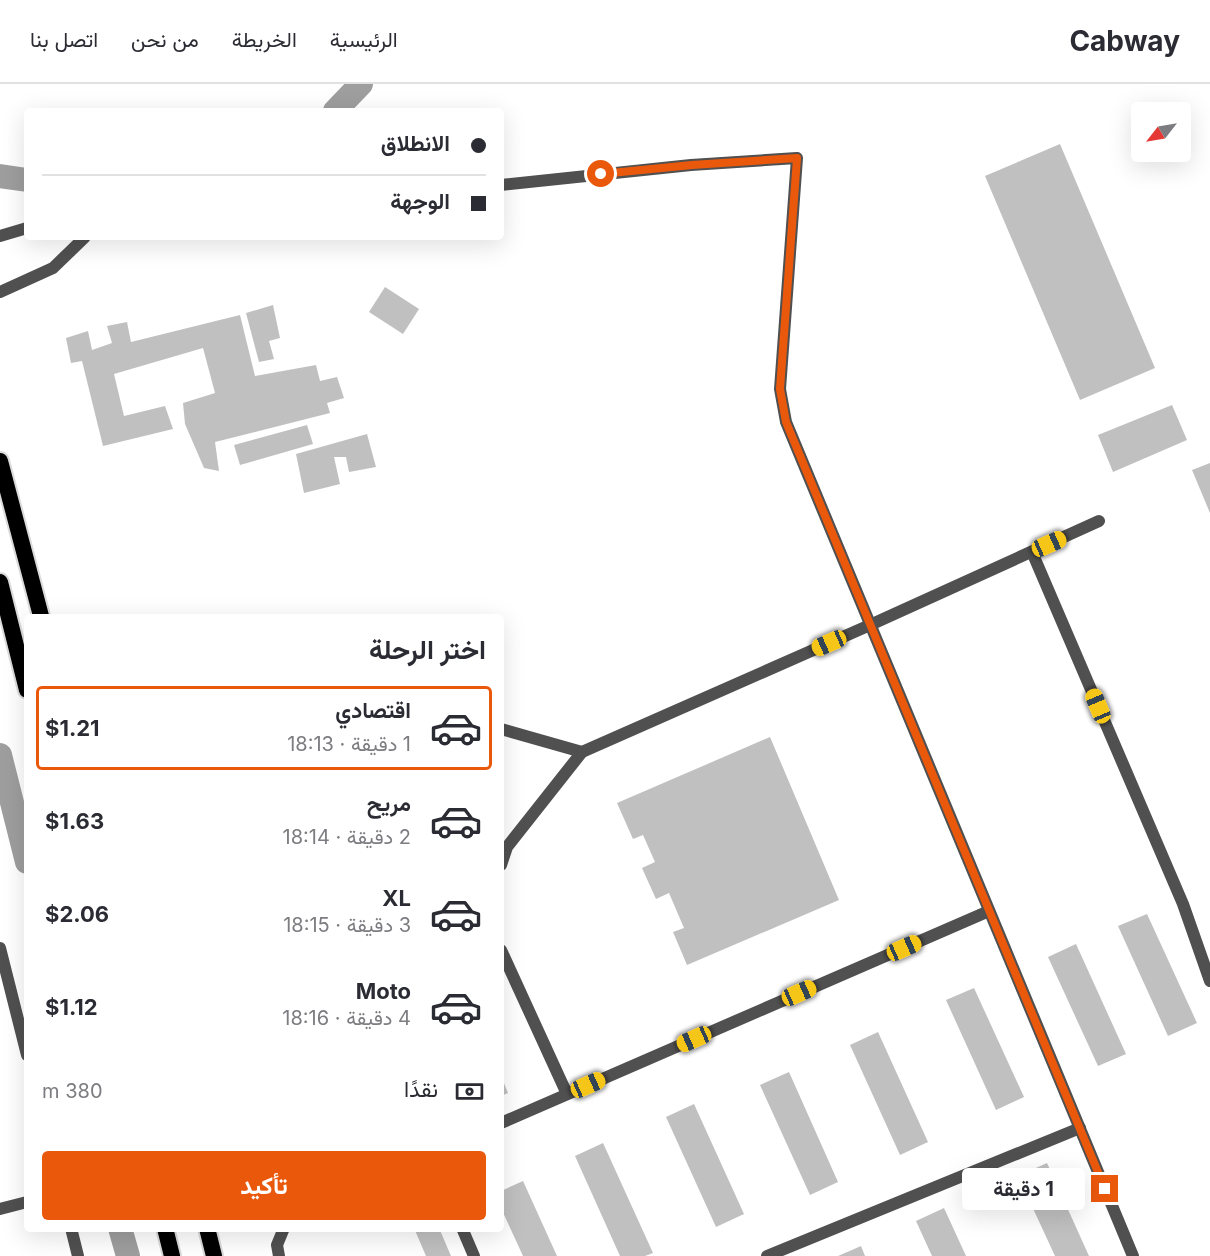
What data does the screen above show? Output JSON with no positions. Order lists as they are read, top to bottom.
{
  "north": "bottom left",
  "page": {
    "header": "Cabway",
    "nav": [
      "الرئيسية",
      "الخريطة",
      "من نحن",
      "اتصل بنا"
    ],
    "banner": ["الانطلاق", "الوجهة"],
    "heading": "اختر الرحلة",
    "list": [
      {
        "name": "اقتصادي",
        "note": "1 دقيقة · 18:13",
        "value": "$1.21"
      },
      {
        "name": "مريح",
        "note": "2 دقيقة · 18:14",
        "value": "$1.63"
      },
      {
        "name": "XL",
        "note": "3 دقيقة · 18:15",
        "value": "$2.06"
      },
      {
        "name": "Moto",
        "note": "4 دقيقة · 18:16",
        "value": "$1.12"
      }
    ],
    "pay": ["نقدًا", "380 m"],
    "buttons": "تأكيد",
    "bubble": "1 دقيقة"
  }
}
